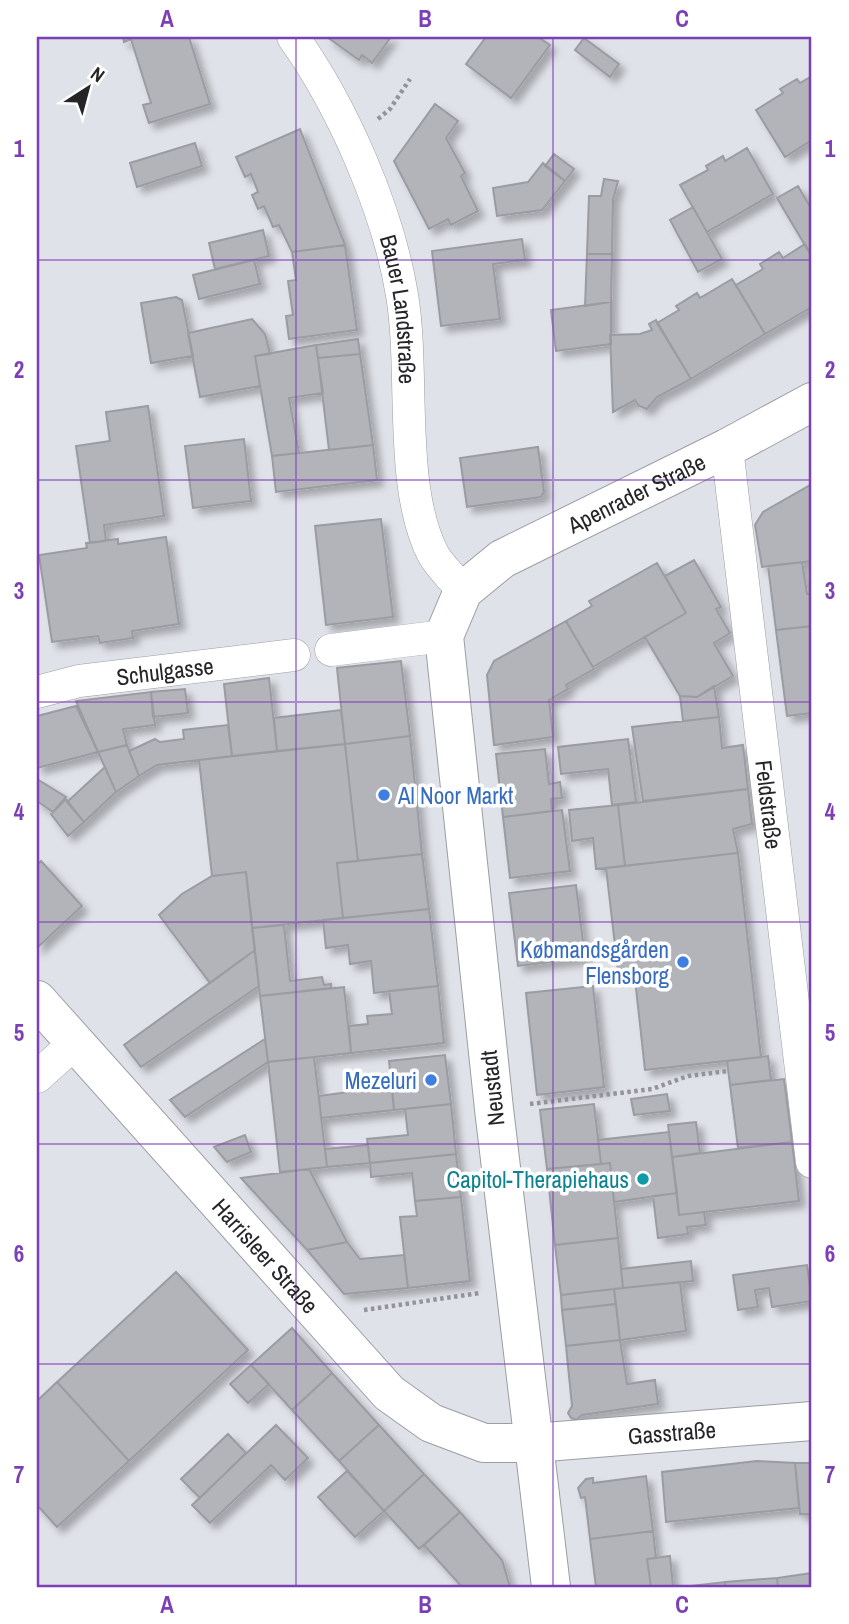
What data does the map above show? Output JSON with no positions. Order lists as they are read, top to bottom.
{
  "streets": {
    "street": [
      "Bauer Landstraße",
      "Apenrader Straße",
      "Schulgasse",
      "Feldstraße",
      "Neustadt",
      "Harrisleer Straße",
      "Gasstraße"
    ]
  },
  "crossings": [
    ["Bauer Landstraße", "Apenrader Straße"],
    ["Bauer Landstraße", "Neustadt"],
    ["Apenrader Straße", "Feldstraße"],
    ["Apenrader Straße", "Neustadt"],
    ["Neustadt", "Harrisleer Straße"],
    ["Neustadt", "Gasstraße"],
    ["Harrisleer Straße", "Gasstraße"]
  ],
  "places": [
    "Al Noor Markt",
    "Købmandsgården Flensborg",
    "Mezeluri",
    "Capitol-Therapiehaus"
  ],
  "north": "top right",
  "grid": {
    "columns": ["A", "B", "C"],
    "rows": [
      "1",
      "2",
      "3",
      "4",
      "5",
      "6",
      "7"
    ]
  }
}
